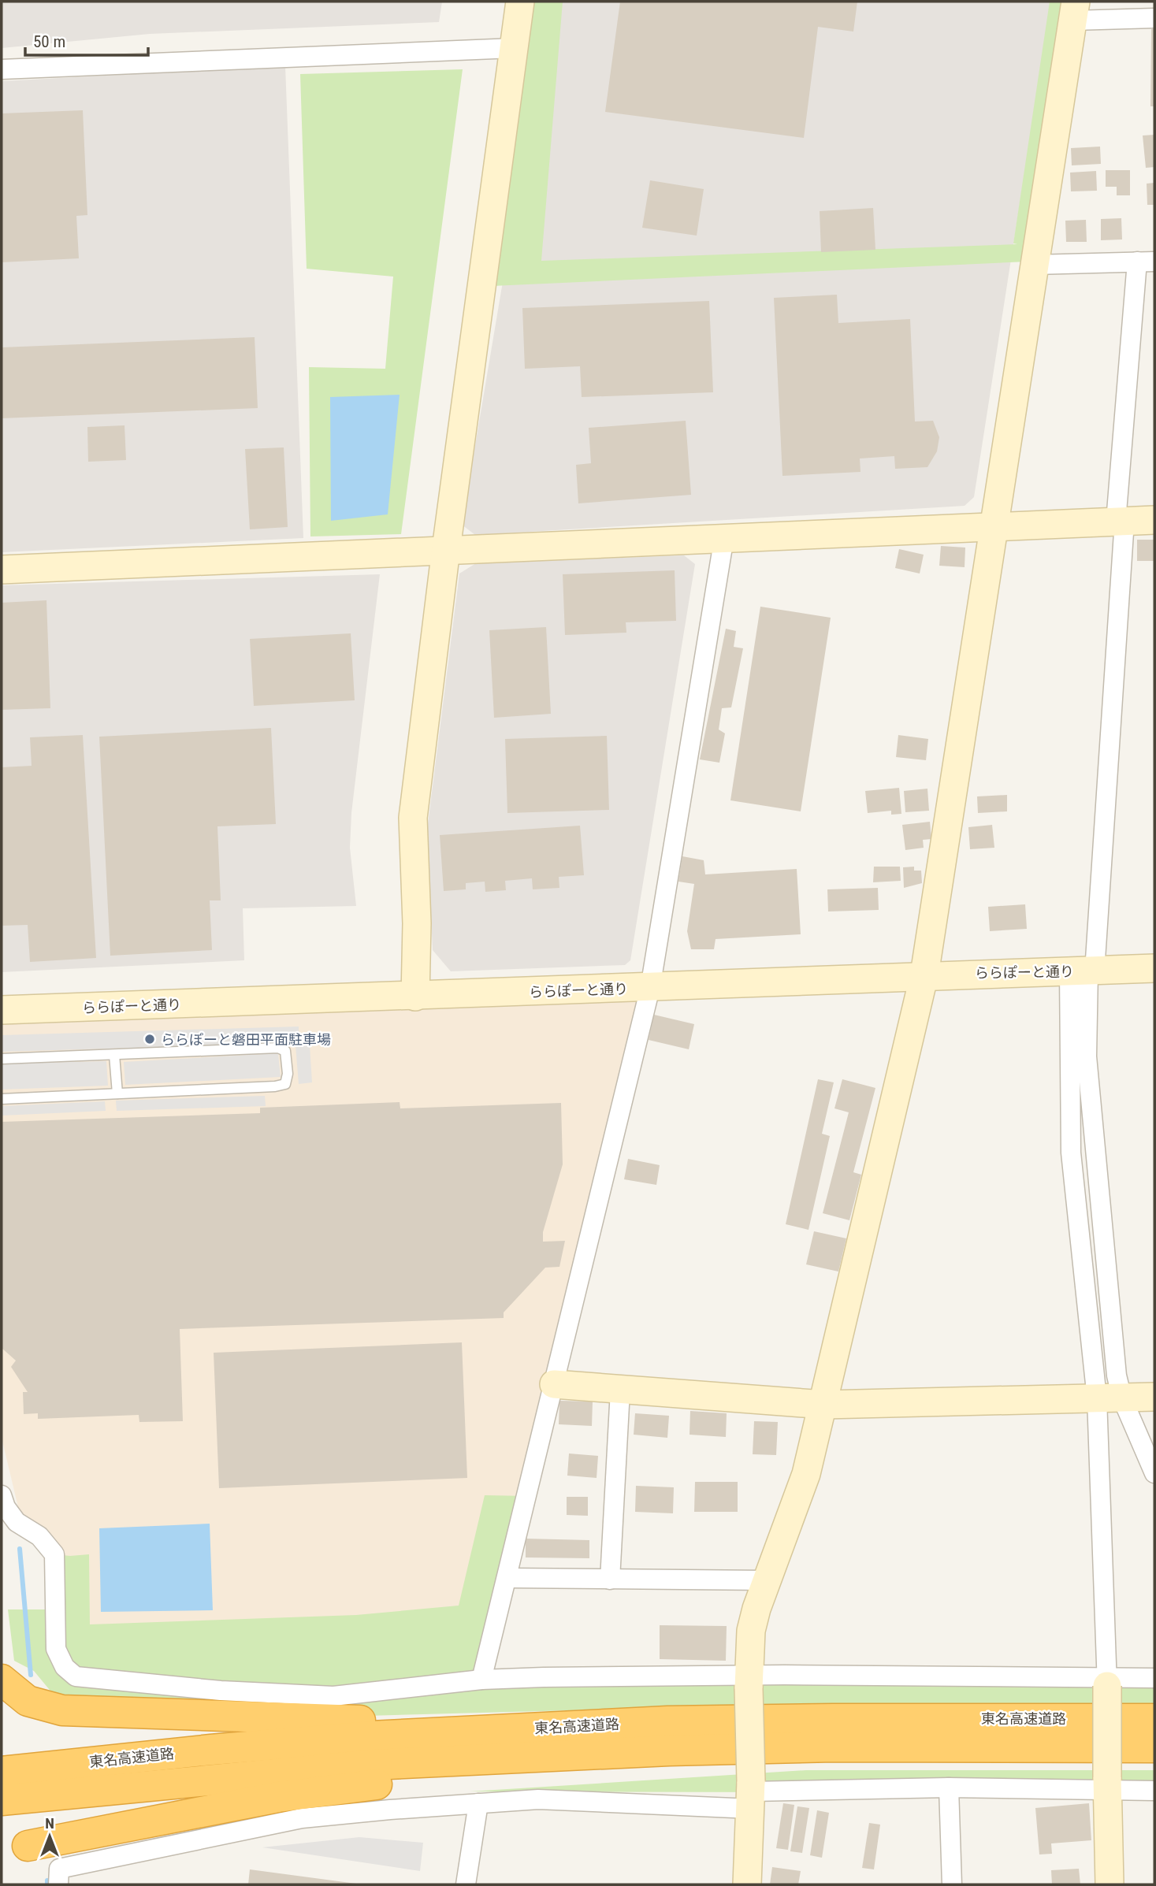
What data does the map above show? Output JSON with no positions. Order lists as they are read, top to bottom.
{
  "streets": {
    "highway": ["東名高速道路"],
    "street": ["ららぽーと通り"]
  },
  "places": ["ららぽーと磐田平面駐車場"],
  "scale_bar": "50 m",
  "north": "top"
}
